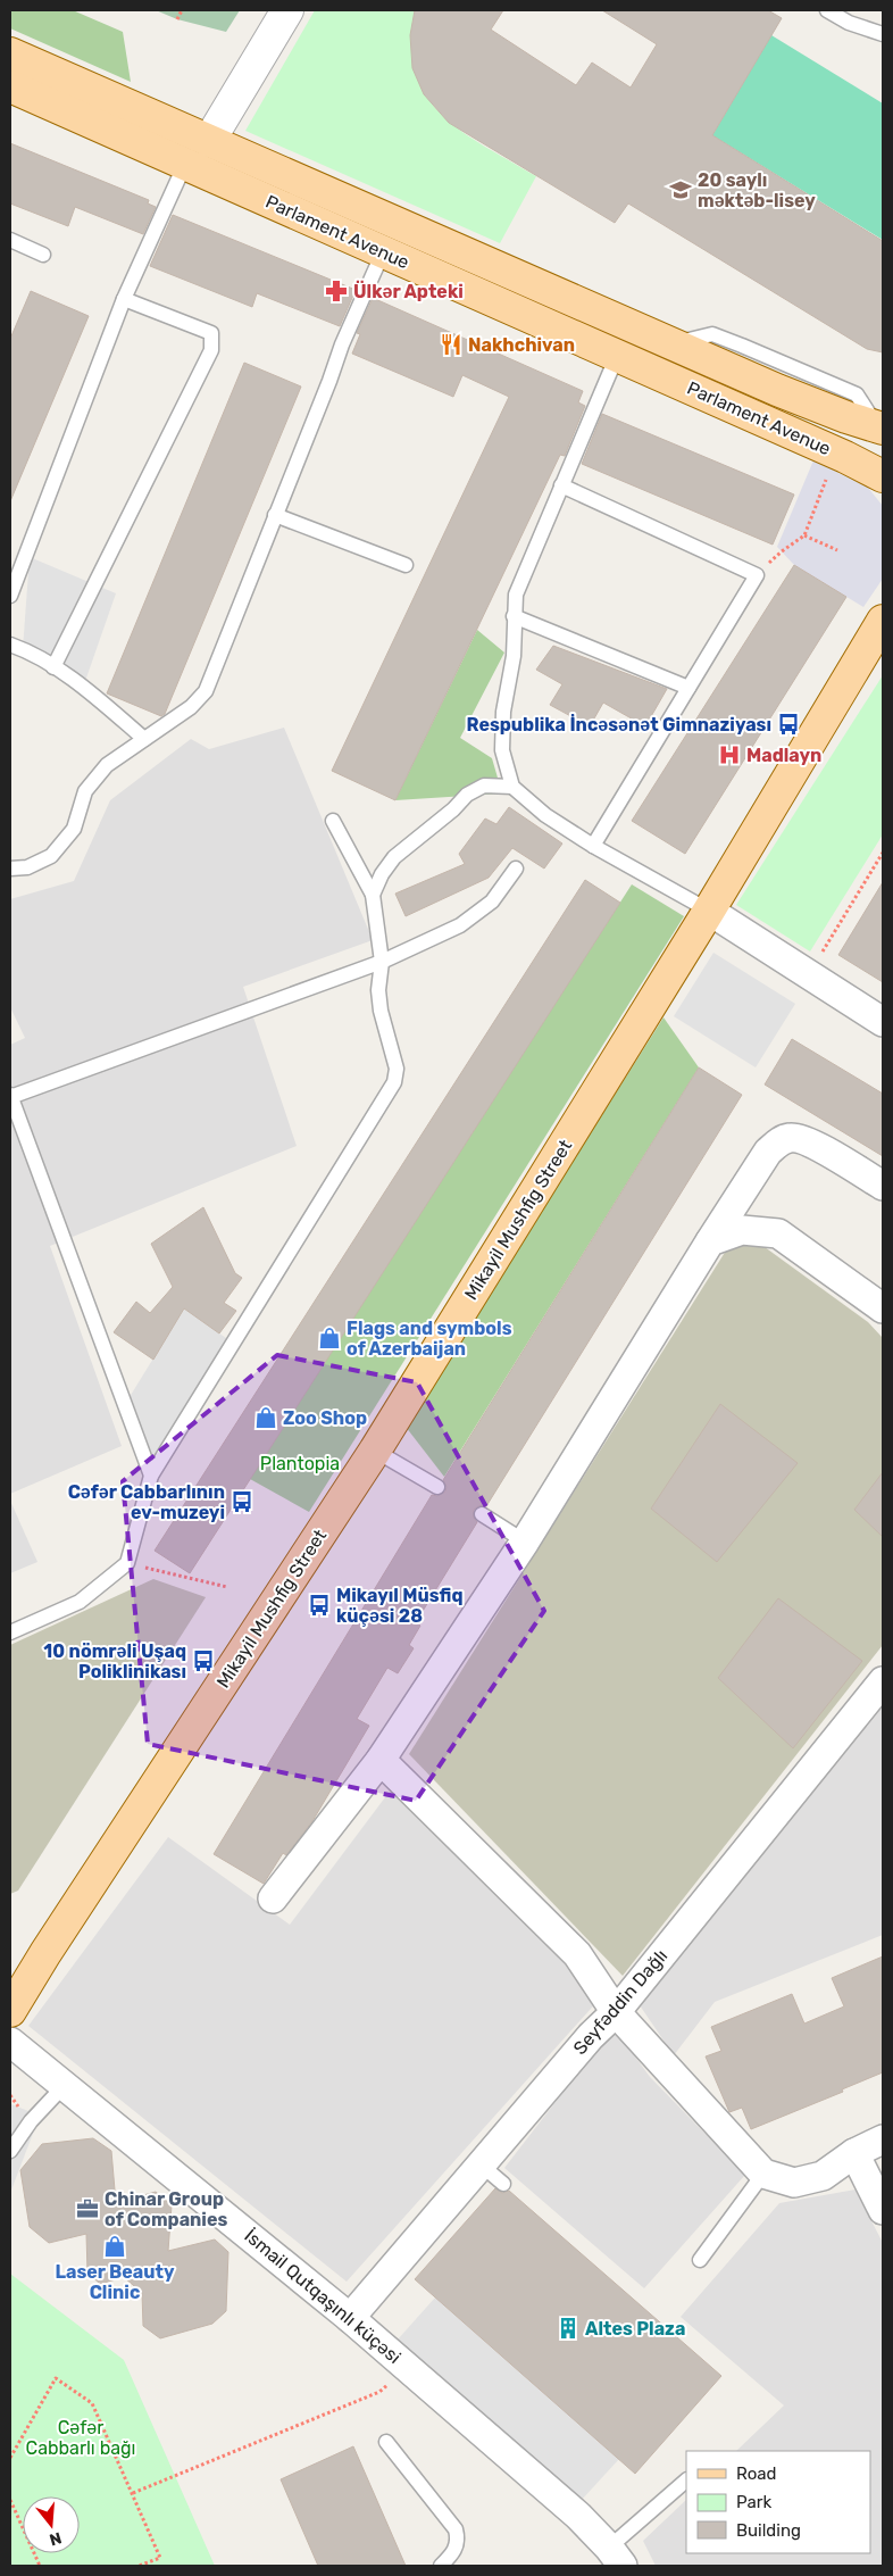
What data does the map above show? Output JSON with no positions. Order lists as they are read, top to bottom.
{
  "streets": {
    "main road": ["Parlament Avenue", "Mikayil Mushfig Street"],
    "street": ["Seyfəddin Dağlı", "İsmail Qutqaşınlı küçəsi"]
  },
  "crossings": [
    ["Seyfəddin Dağlı", "İsmail Qutqaşınlı küçəsi"]
  ],
  "parks": ["Plantopia", "Cəfər Cabbarlı bağı"],
  "places": {
    "school or university": ["20 saylı məktəb-lisey"],
    "pharmacy": ["Ülkər Apteki"],
    "restaurant": ["Nakhchivan"],
    "bus stop": [
      "Respublika İncəsənət Gimnaziyası",
      "Cəfər Cabbarlının ev-muzeyi",
      "Mikayıl Müsfiq küçəsi 28",
      "10 nömrəli Uşaq Poliklinikası"
    ],
    "hospital": ["Madlayn"],
    "shop": ["Flags and symbols of Azerbaijan", "Zoo Shop", "Laser Beauty Clinic"],
    "office": ["Chinar Group of Companies"],
    "building": ["Altes Plaza"]
  },
  "legend": ["Road", "Park", "Building"],
  "north": "bottom"
}
